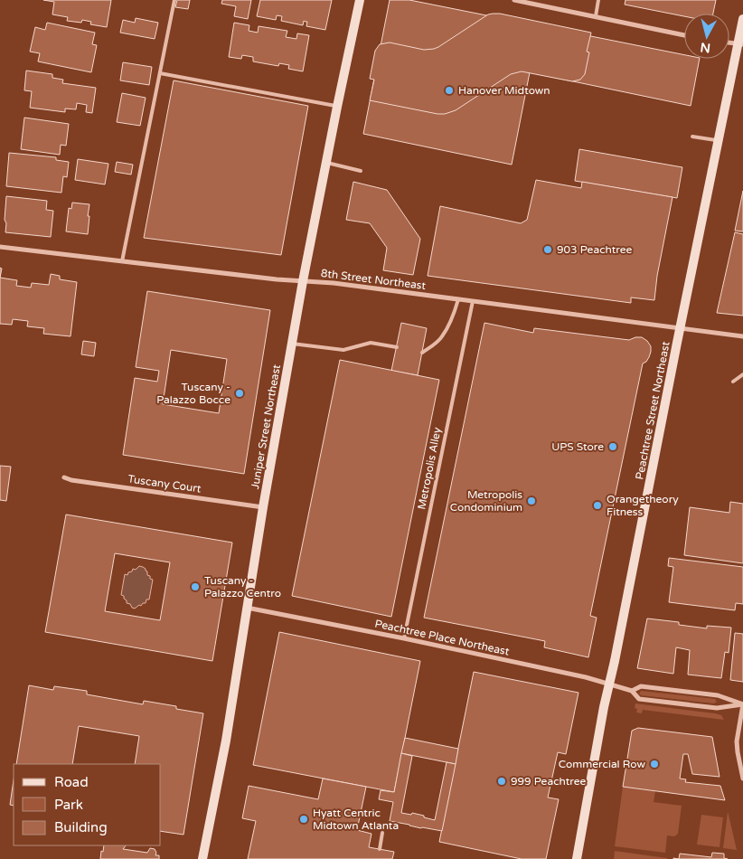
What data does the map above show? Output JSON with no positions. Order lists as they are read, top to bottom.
{
  "streets": {
    "main road": ["Peachtree Street Northeast", "Juniper Street Northeast"],
    "street": ["8th Street Northeast", "Tuscany Court", "Peachtree Place Northeast"],
    "lane": ["Metropolis Alley"]
  },
  "crossings": [
    ["8th Street Northeast", "Peachtree Street Northeast"],
    ["8th Street Northeast", "Juniper Street Northeast"],
    ["8th Street Northeast", "Metropolis Alley"],
    ["Peachtree Street Northeast", "Peachtree Place Northeast"],
    ["Juniper Street Northeast", "Tuscany Court"],
    ["Juniper Street Northeast", "Peachtree Place Northeast"],
    ["Metropolis Alley", "Peachtree Place Northeast"]
  ],
  "places": [
    "Hanover Midtown",
    "903 Peachtree",
    "Tuscany - Palazzo Bocce",
    "UPS Store",
    "Metropolis Condominium",
    "Orangetheory Fitness",
    "Tuscany - Palazzo Centro",
    "Commercial Row",
    "999 Peachtree",
    "Hyatt Centric Midtown Atlanta"
  ],
  "legend": ["Road", "Park", "Building"],
  "north": "bottom"
}
